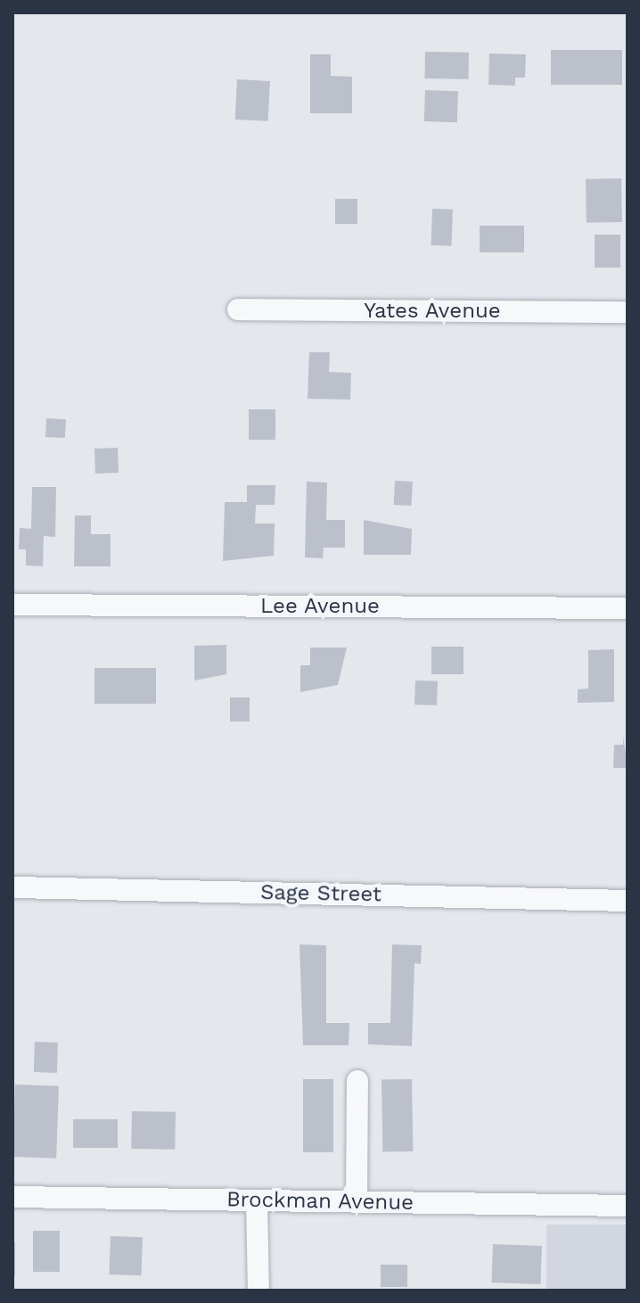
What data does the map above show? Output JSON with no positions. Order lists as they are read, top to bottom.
{
  "streets": {
    "street": [
      "Yates Avenue",
      "Lee Avenue",
      "Sage Street",
      "Brockman Avenue"
    ]
  }
}
